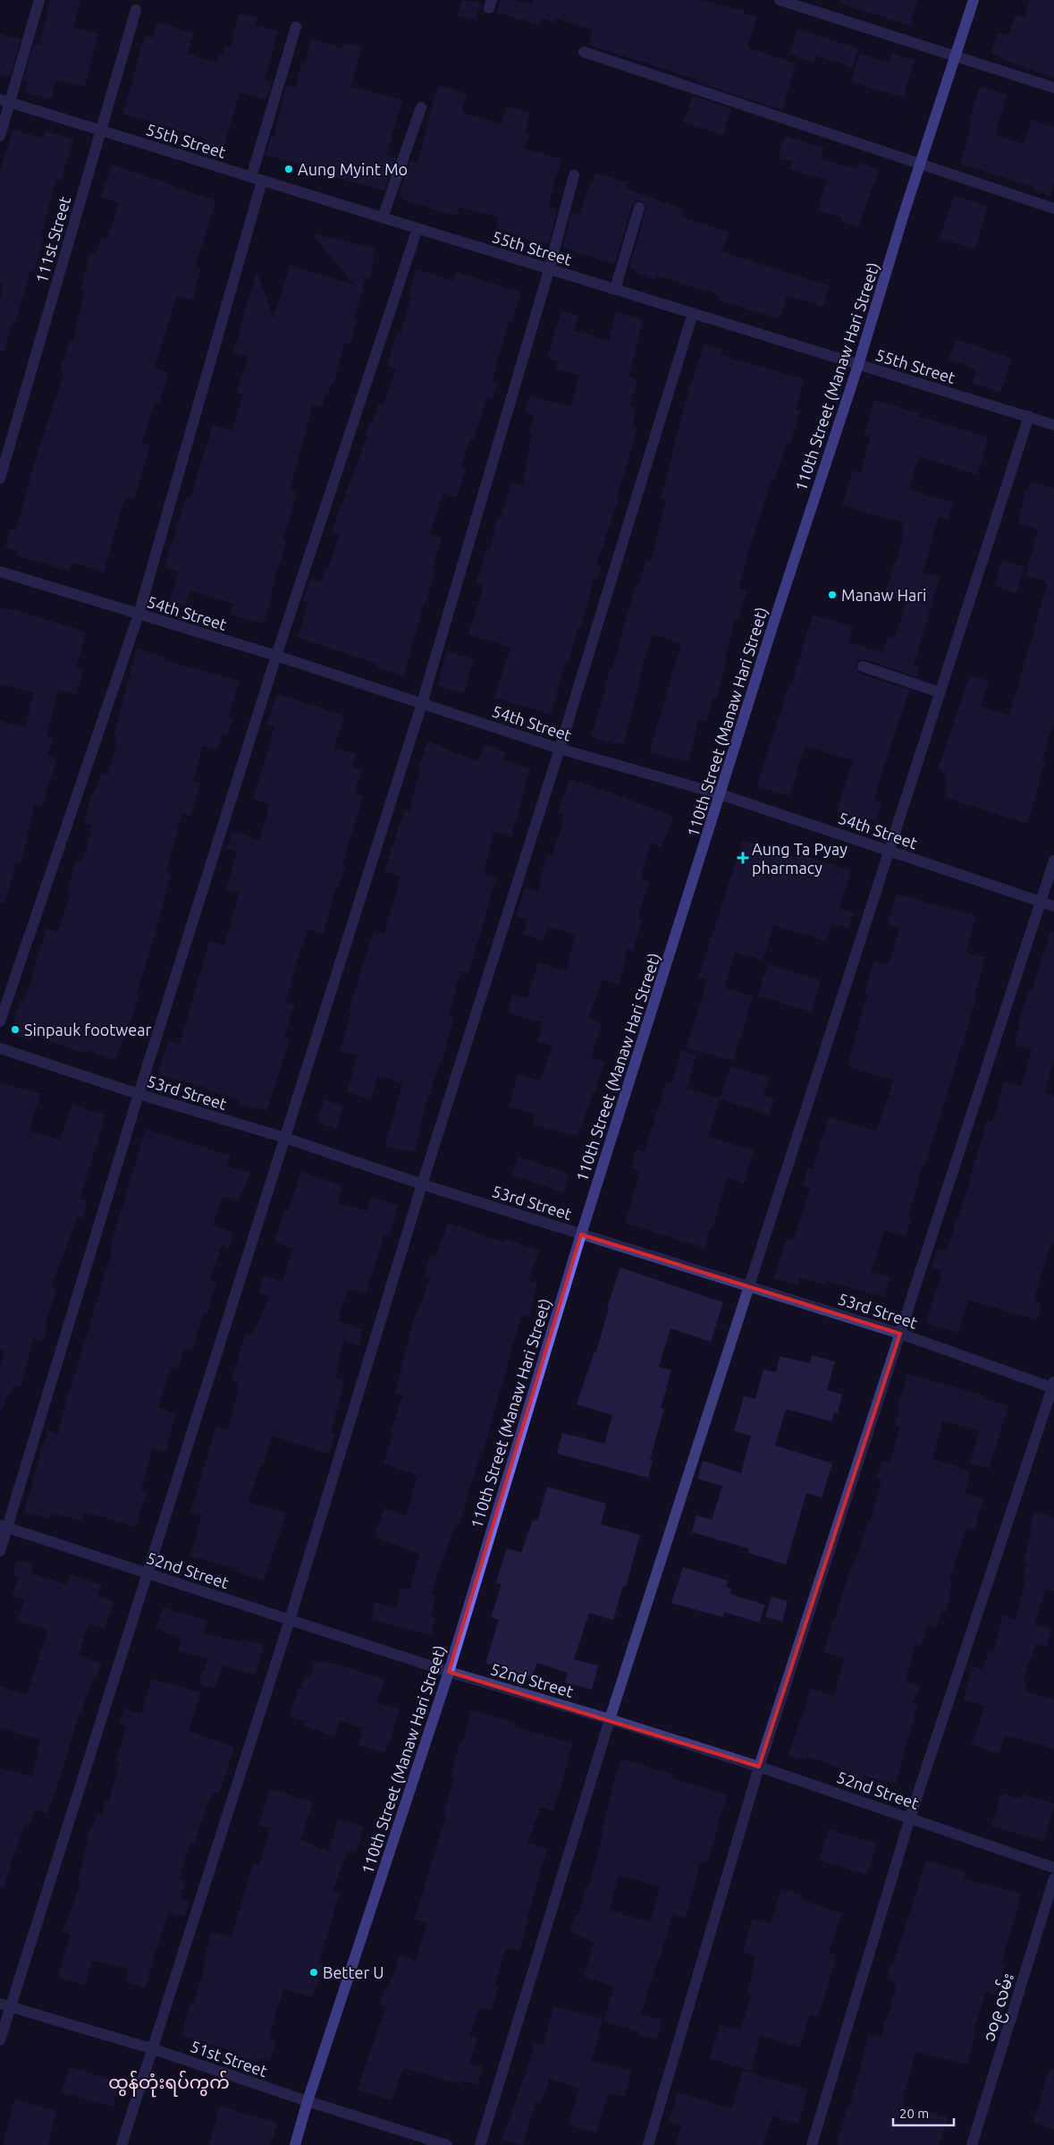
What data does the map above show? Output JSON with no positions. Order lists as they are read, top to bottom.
{
  "streets": {
    "main road": ["110th Street (Manaw Hari Street)"],
    "street": [
      "55th Street",
      "111st Street",
      "54th Street",
      "53rd Street",
      "52nd Street",
      "၁၀၉ လမ်း",
      "51st Street"
    ]
  },
  "crossings": [
    ["55th Street", "111st Street"],
    ["55th Street", "110th Street (Manaw Hari Street)"],
    ["110th Street (Manaw Hari Street)", "54th Street"],
    ["110th Street (Manaw Hari Street)", "53rd Street"],
    ["110th Street (Manaw Hari Street)", "52nd Street"],
    ["110th Street (Manaw Hari Street)", "51st Street"]
  ],
  "districts": ["ထွန်တုံးရပ်ကွက်"],
  "places": {
    "other": [
      "Aung Myint Mo",
      "Manaw Hari",
      "Sinpauk footwear",
      "Better U"
    ],
    "health": ["Aung Ta Pyay pharmacy"]
  },
  "scale_bar": "20 m"
}
